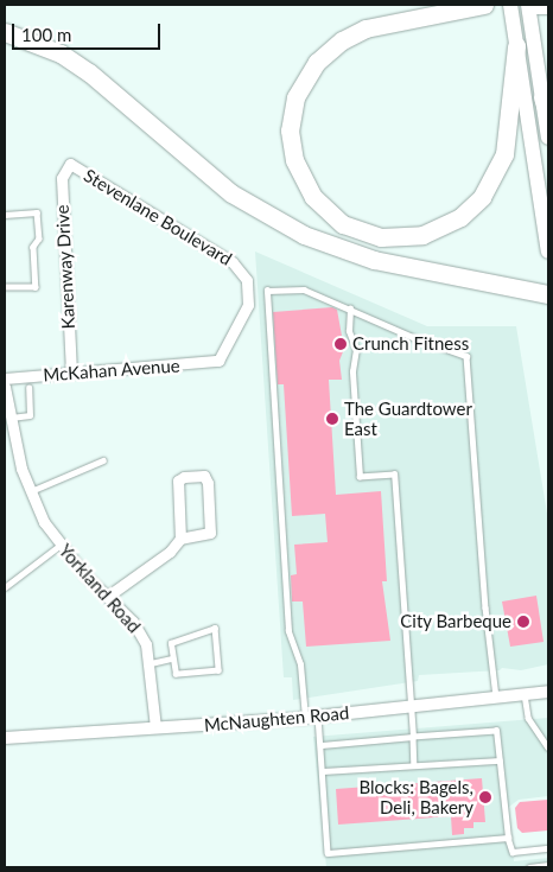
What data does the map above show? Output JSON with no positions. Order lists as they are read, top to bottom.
{
  "streets": {
    "street": [
      "Stevenlane Boulevard",
      "Karenway Drive",
      "McKahan Avenue",
      "Yorkland Road",
      "McNaughten Road"
    ]
  },
  "crossings": [
    ["Stevenlane Boulevard", "Karenway Drive"],
    ["Stevenlane Boulevard", "McKahan Avenue"],
    ["Karenway Drive", "McKahan Avenue"],
    ["Yorkland Road", "McNaughten Road"]
  ],
  "places": [
    "Crunch Fitness",
    "The Guardtower East",
    "City Barbeque",
    "Blocks: Bagels, Deli, Bakery"
  ],
  "scale_bar": "100 m"
}
